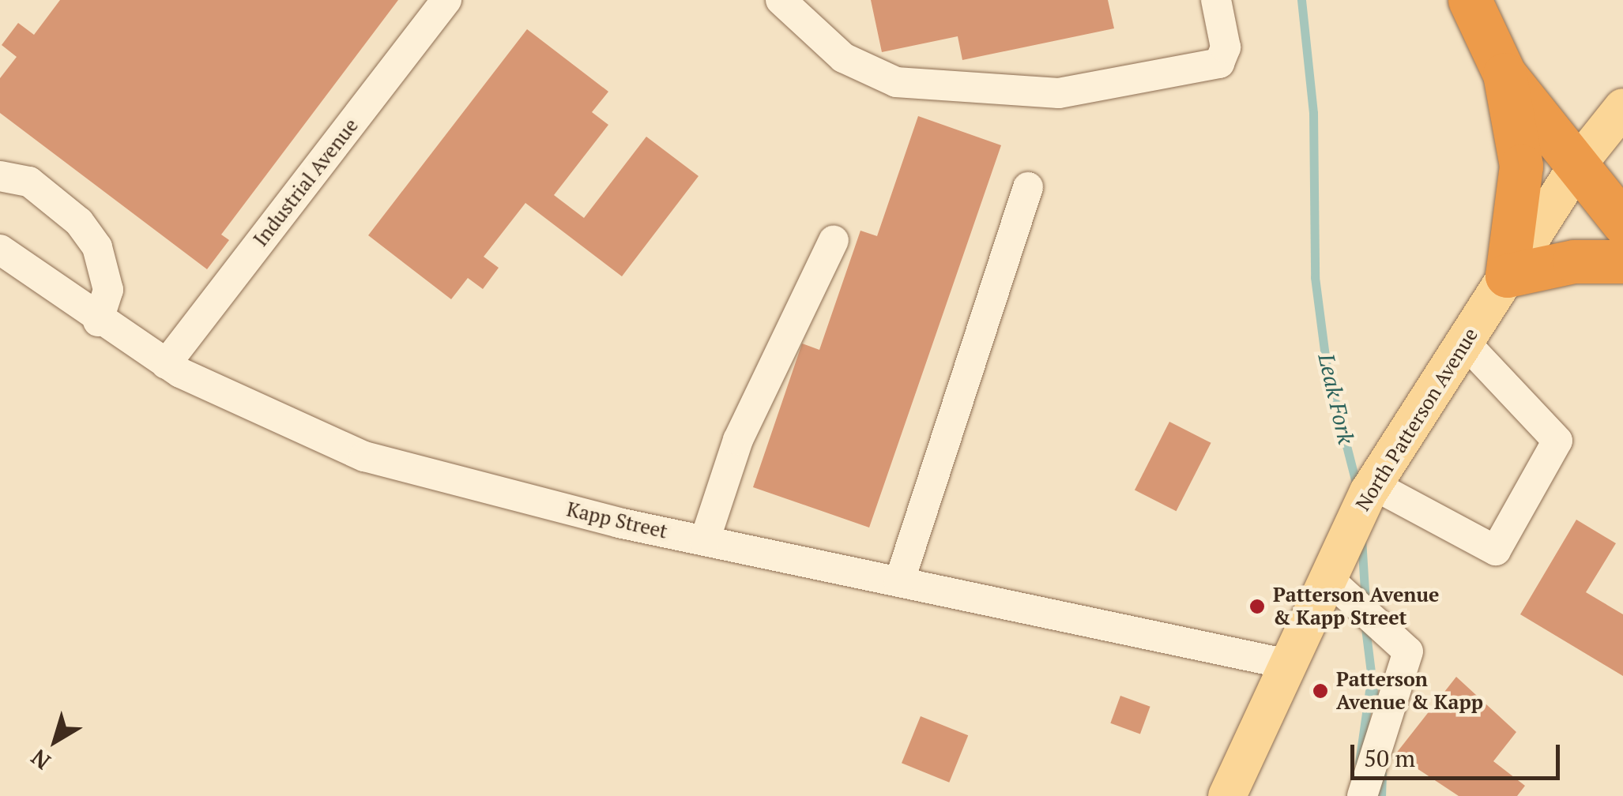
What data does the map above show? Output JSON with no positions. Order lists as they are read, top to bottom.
{
  "streets": {
    "main road": ["North Patterson Avenue"],
    "street": ["Industrial Avenue", "Kapp Street"]
  },
  "crossings": [
    ["Industrial Avenue", "Kapp Street"],
    ["North Patterson Avenue", "Kapp Street"]
  ],
  "water": ["Leak Fork"],
  "places": ["Patterson Avenue & Kapp Street", "Patterson Avenue & Kapp"],
  "scale_bar": "50 m",
  "north": "bottom left"
}
